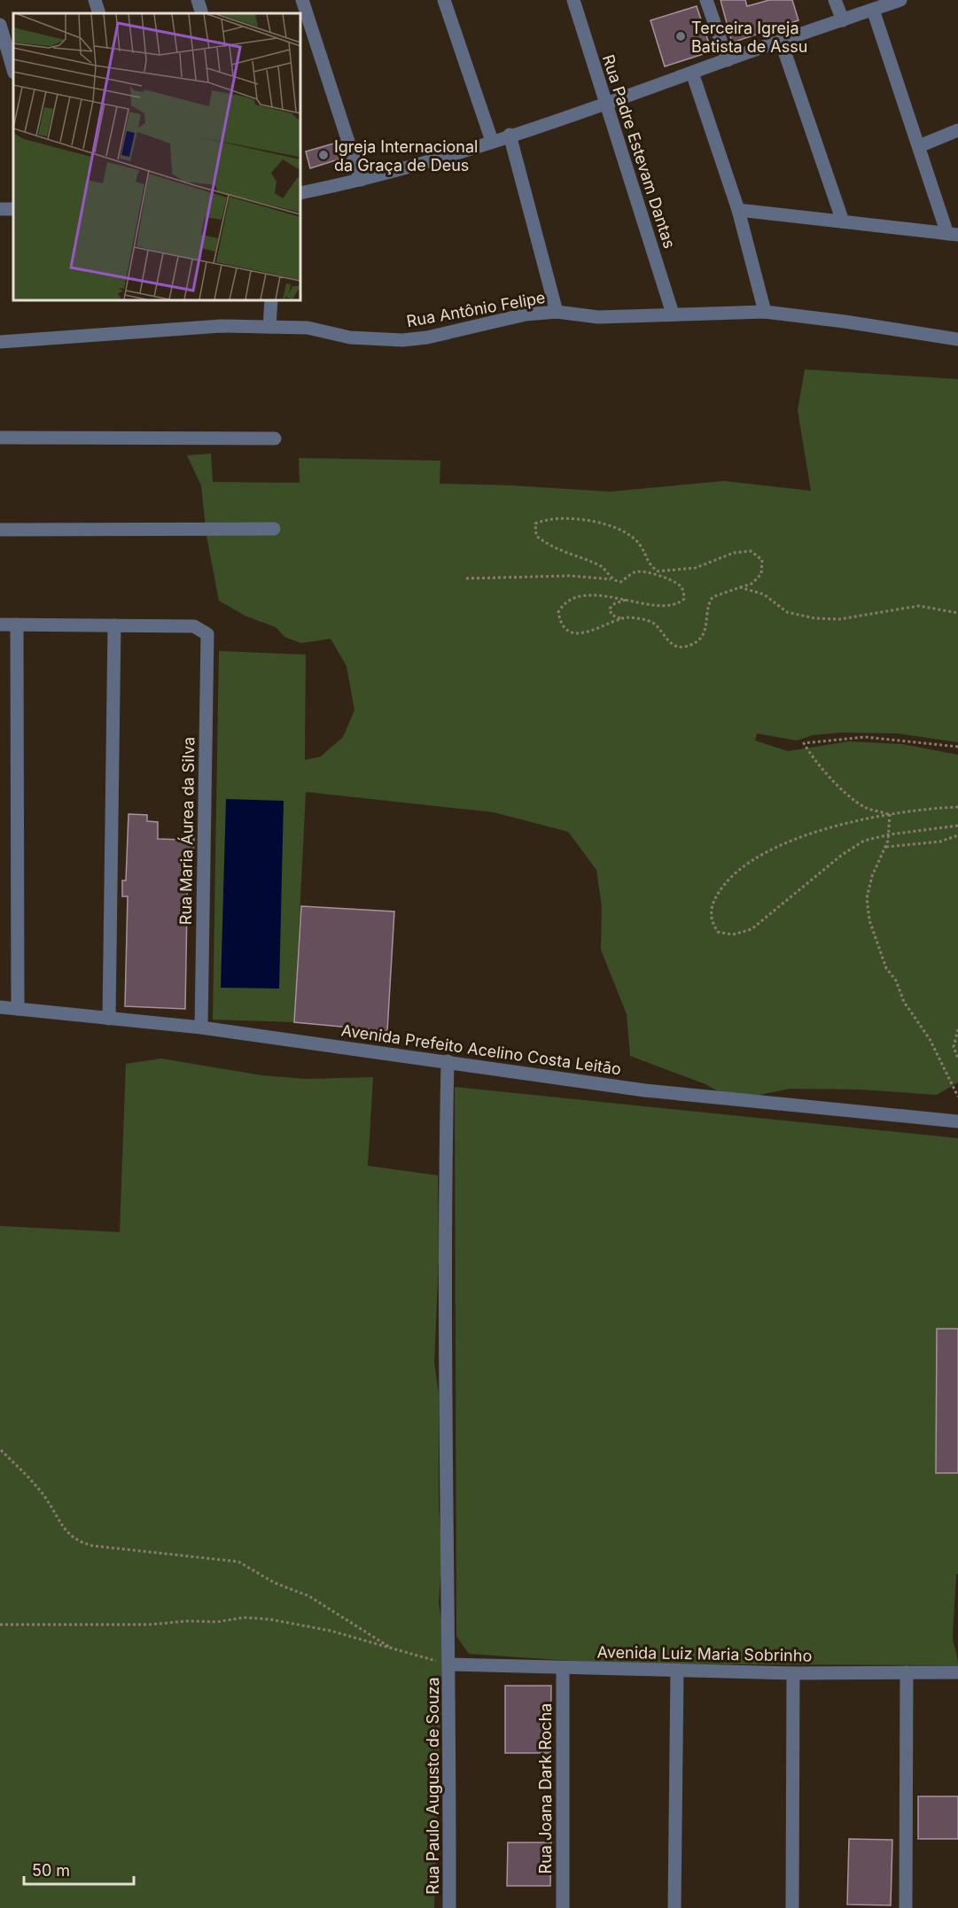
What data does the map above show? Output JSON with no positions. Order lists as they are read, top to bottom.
{
  "streets": {
    "street": [
      "Rua Padre Estevam Dantas",
      "Rua Antônio Felipe",
      "Rua Maria Áurea da Silva",
      "Avenida Prefeito Acelino Costa Leitão",
      "Avenida Luiz Maria Sobrinho",
      "Rua Paulo Augusto de Souza",
      "Rua Joana Dark Rocha"
    ]
  },
  "crossings": [
    ["Rua Padre Estevam Dantas", "Rua Antônio Felipe"],
    ["Rua Maria Áurea da Silva", "Avenida Prefeito Acelino Costa Leitão"],
    ["Avenida Prefeito Acelino Costa Leitão", "Rua Paulo Augusto de Souza"],
    ["Avenida Luiz Maria Sobrinho", "Rua Paulo Augusto de Souza"],
    ["Avenida Luiz Maria Sobrinho", "Rua Joana Dark Rocha"]
  ],
  "places": ["Terceira Igreja Batista de Assu", "Igreja Internacional da Graça de Deus"],
  "scale_bar": "50 m"
}
